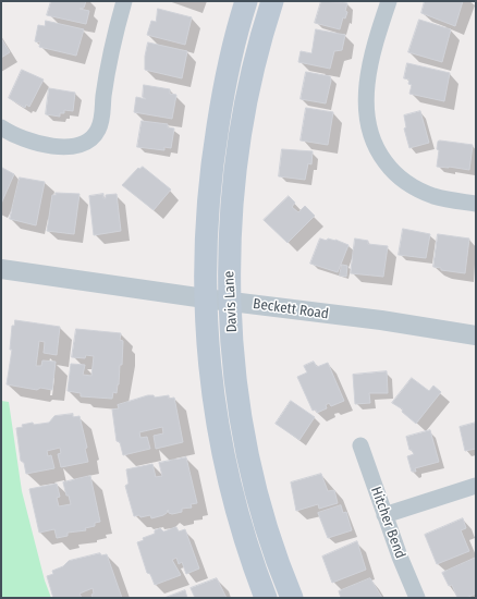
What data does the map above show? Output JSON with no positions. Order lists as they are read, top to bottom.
{
  "streets": {
    "main road": ["Davis Lane"],
    "street": ["Beckett Road", "Hitcher Bend"]
  },
  "crossings": [
    ["Davis Lane", "Beckett Road"]
  ]
}
